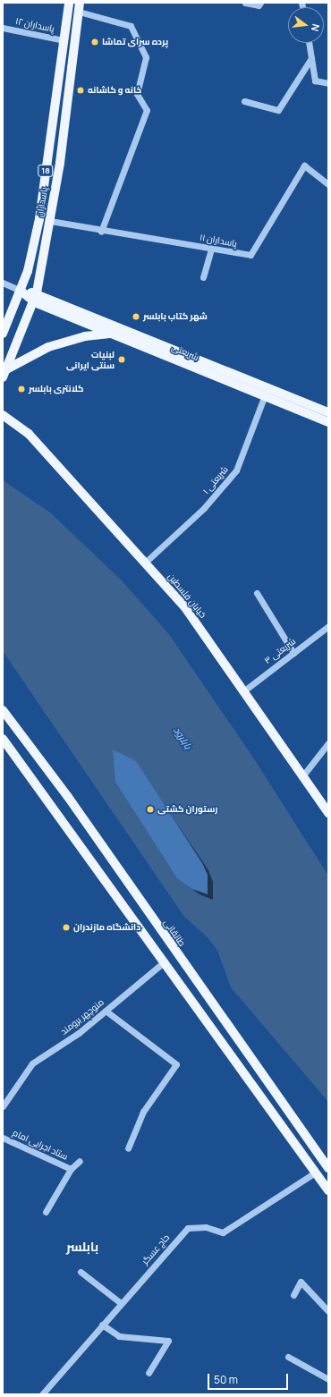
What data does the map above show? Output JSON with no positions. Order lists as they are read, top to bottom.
{
  "streets": {
    "main road": [
      "18",
      "پاسداران",
      "شریعتی",
      "خیابان فلسطین",
      "طالقانی"
    ],
    "street": [
      "پاسداران ۱۲",
      "پاسداران ۱۱",
      "شریعتی ۱",
      "شریعتی ۳",
      "منوچهر برومند",
      "ستاد اجرایی امام",
      "حاج عسگر"
    ]
  },
  "crossings": [
    ["پاسداران ۱۲", "پاسداران"],
    ["پاسداران", "پاسداران ۱۱"],
    ["پاسداران", "شریعتی"],
    ["شریعتی", "شریعتی ۱"],
    ["شریعتی ۱", "خیابان فلسطین"],
    ["خیابان فلسطین", "شریعتی ۳"]
  ],
  "districts": ["بابلسر"],
  "water": ["بابلرود"],
  "places": [
    "پرده سرای تماشا",
    "خانه و کاشانه",
    "شهر کتاب بابلسر",
    "لبنیات سنتی ایرانی",
    "کلانتری بابلسر",
    "رستوران کشتی",
    "دانشگاه مازندران"
  ],
  "scale_bar": "50 m",
  "north": "right"
}
